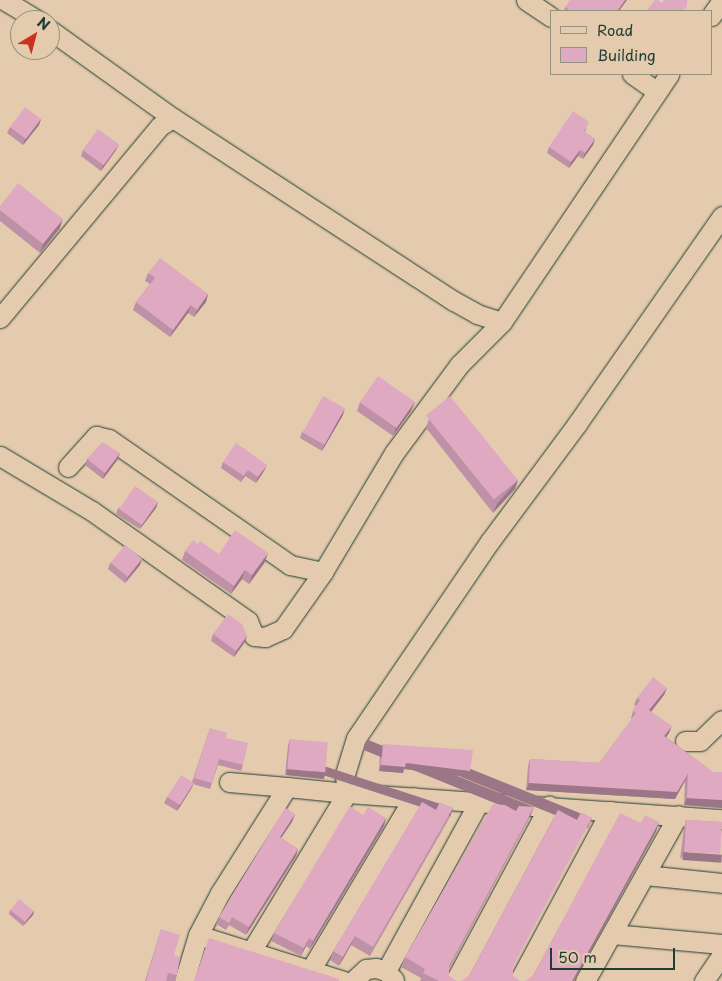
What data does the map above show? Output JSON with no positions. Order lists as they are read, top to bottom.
{
  "legend": ["Road", "Building"],
  "scale_bar": "50 m",
  "north": "top right"
}
